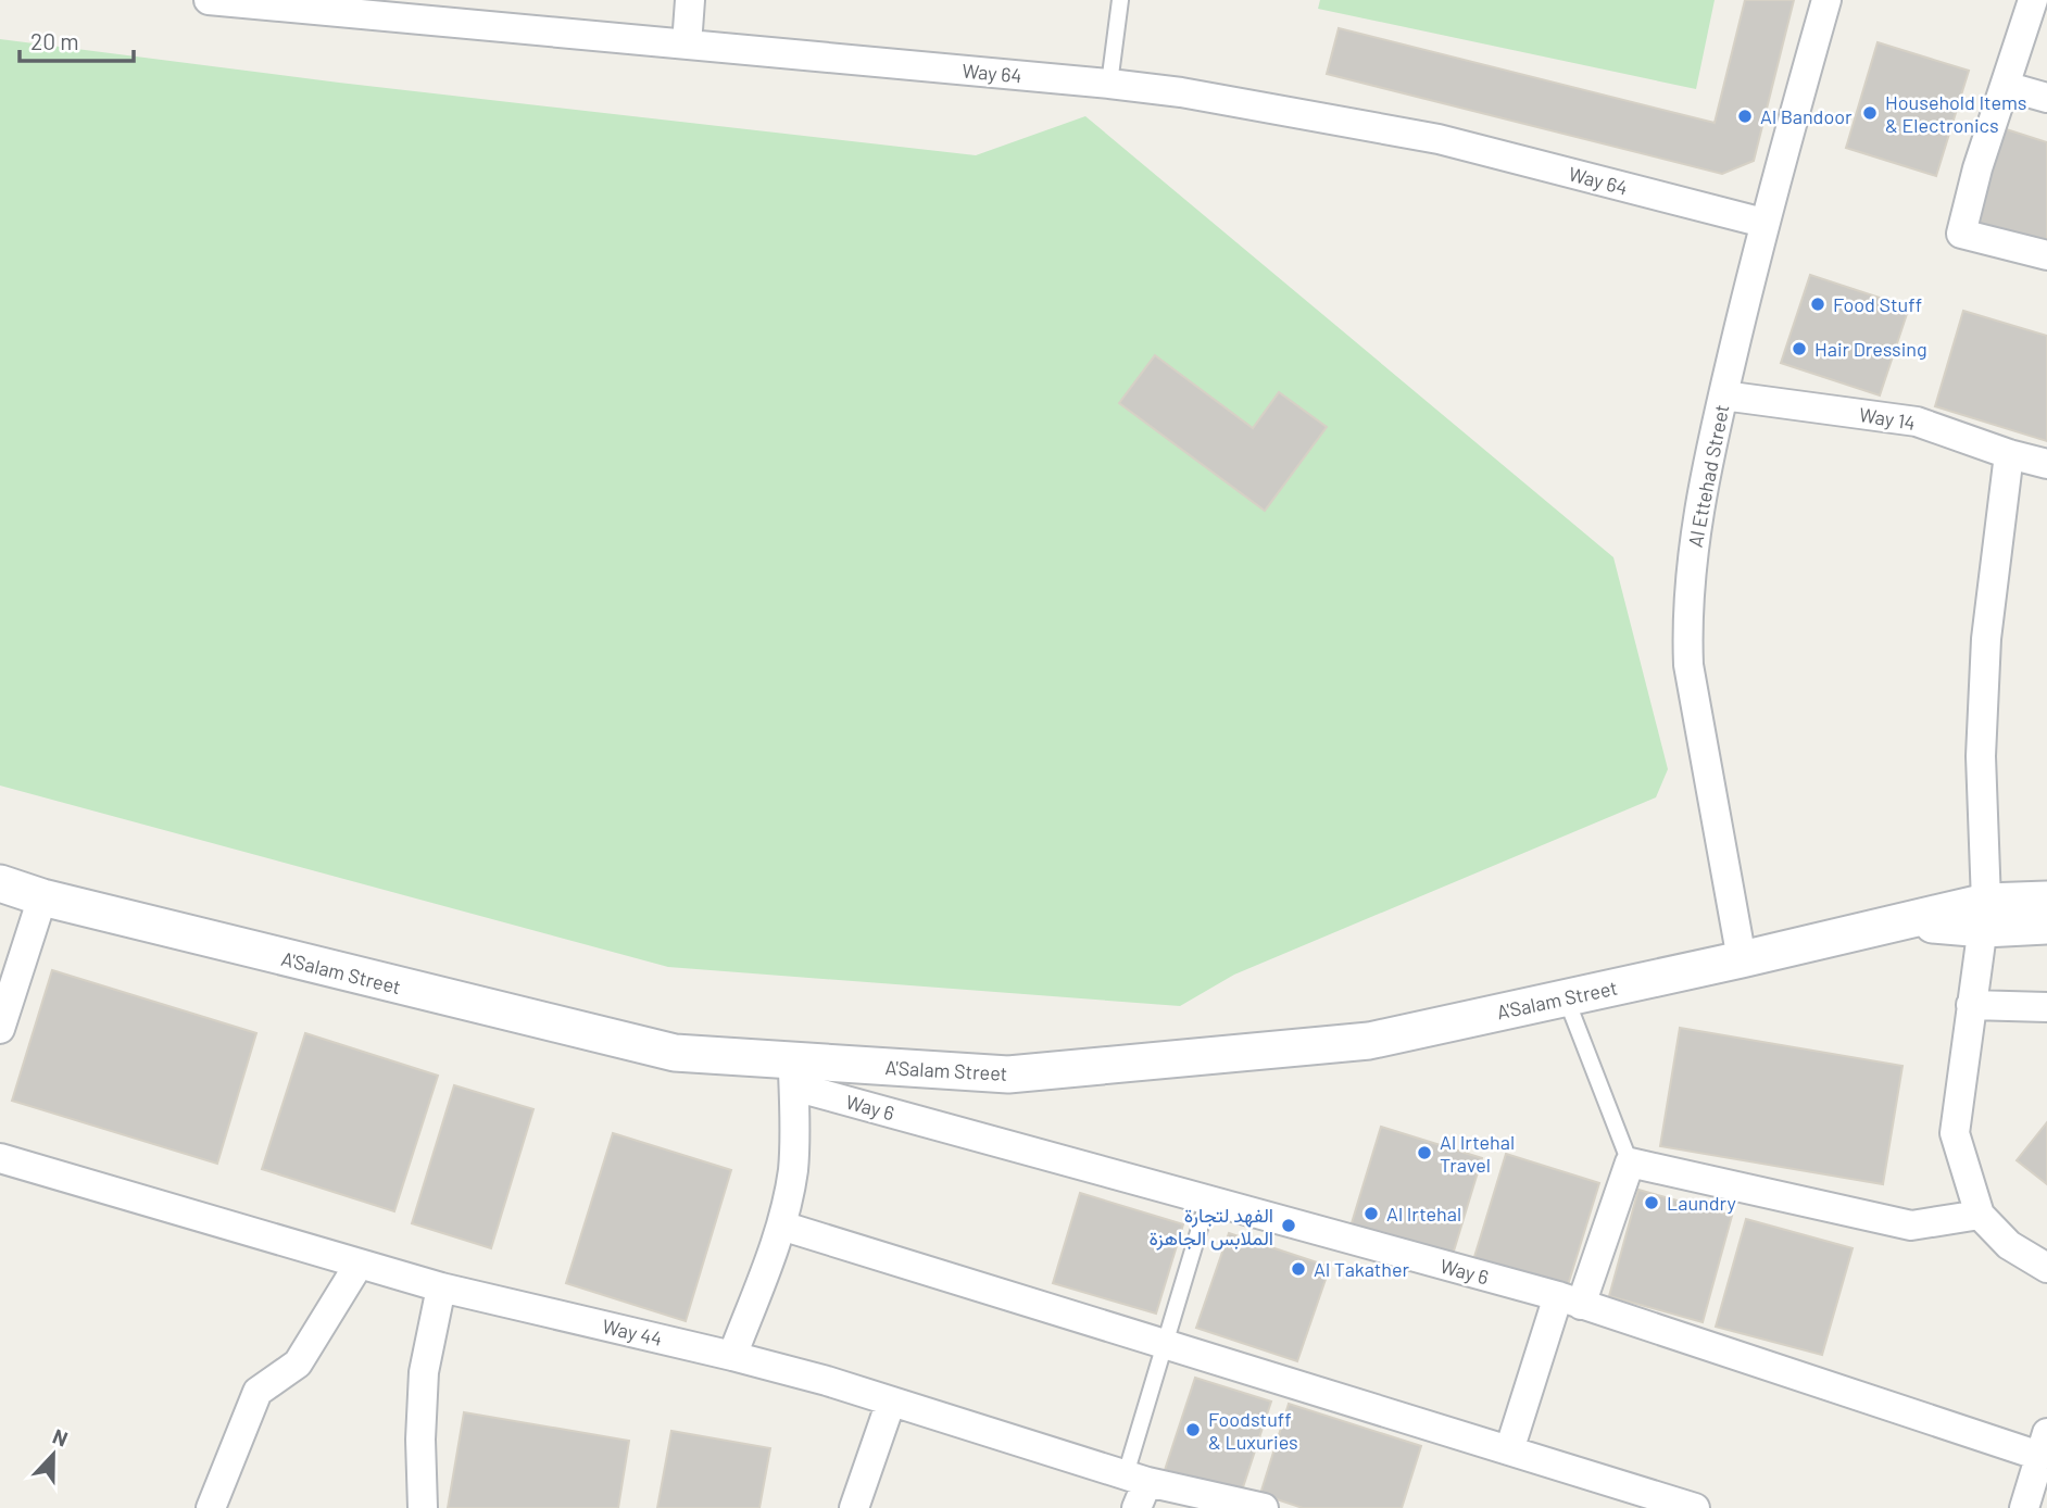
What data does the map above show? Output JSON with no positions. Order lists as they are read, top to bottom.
{
  "streets": {
    "street": [
      "Way 64",
      "Way 14",
      "Al Ettehad Street",
      "A'Salam Street",
      "Way 6",
      "Way 44"
    ]
  },
  "crossings": [
    ["Way 64", "Al Ettehad Street"],
    ["Way 14", "Al Ettehad Street"],
    ["Al Ettehad Street", "A'Salam Street"],
    ["A'Salam Street", "Way 6"]
  ],
  "places": [
    "Household Items & Electronics",
    "Al Bandoor",
    "Food Stuff",
    "Hair Dressing",
    "Al Irtehal Travel",
    "Laundry",
    "Al Irtehal",
    "الفهد لتجارة الملابس الجاهزة",
    "Al Takather",
    "Foodstuff & Luxuries"
  ],
  "scale_bar": "20 m",
  "north": "top"
}
